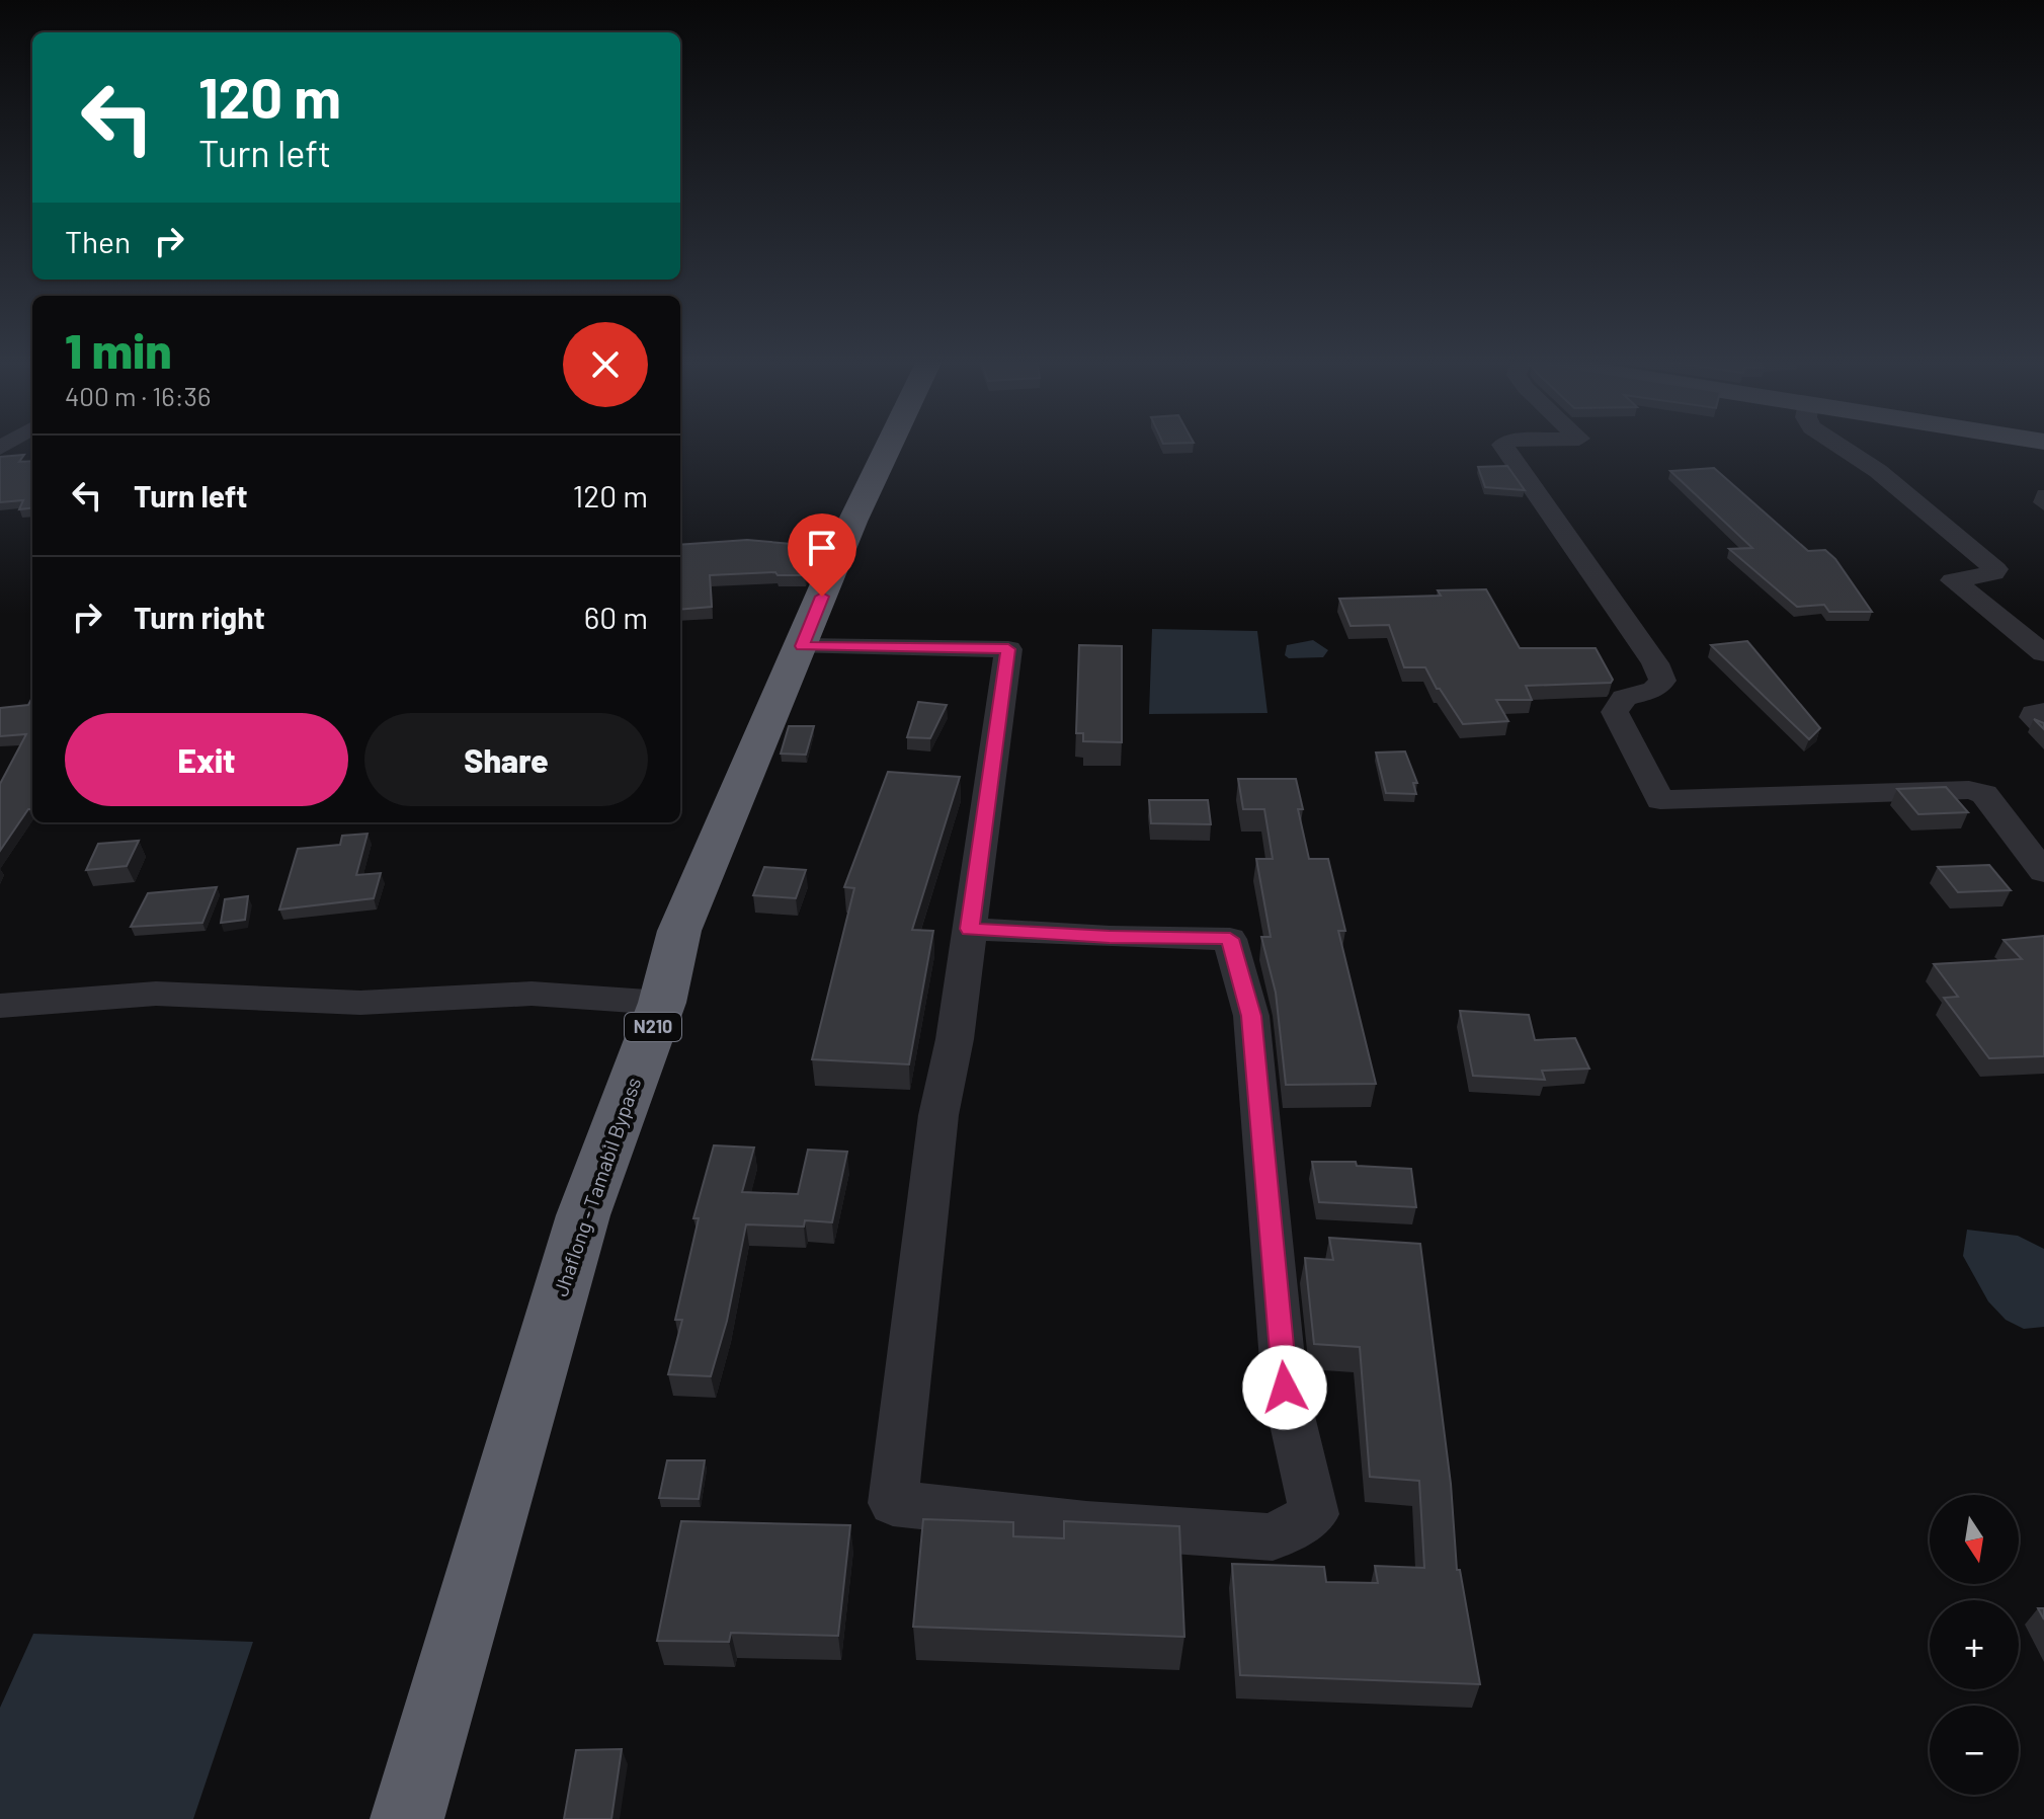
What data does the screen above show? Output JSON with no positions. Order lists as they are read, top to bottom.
{
  "streets": {
    "highway": ["N210", "Jhaflong - Tamabil Bypass"]
  },
  "north": "bottom",
  "page": {
    "turn": ["120 m", "Turn left"],
    "then": "Then",
    "heading": ["1 min", "400 m · 16:36"],
    "list": [
      {
        "name": "Turn left",
        "value": "120 m"
      },
      {
        "name": "Turn right",
        "value": "60 m"
      }
    ],
    "buttons": ["Exit", "Share"],
    "map_buttons": ["+", "−"]
  }
}
